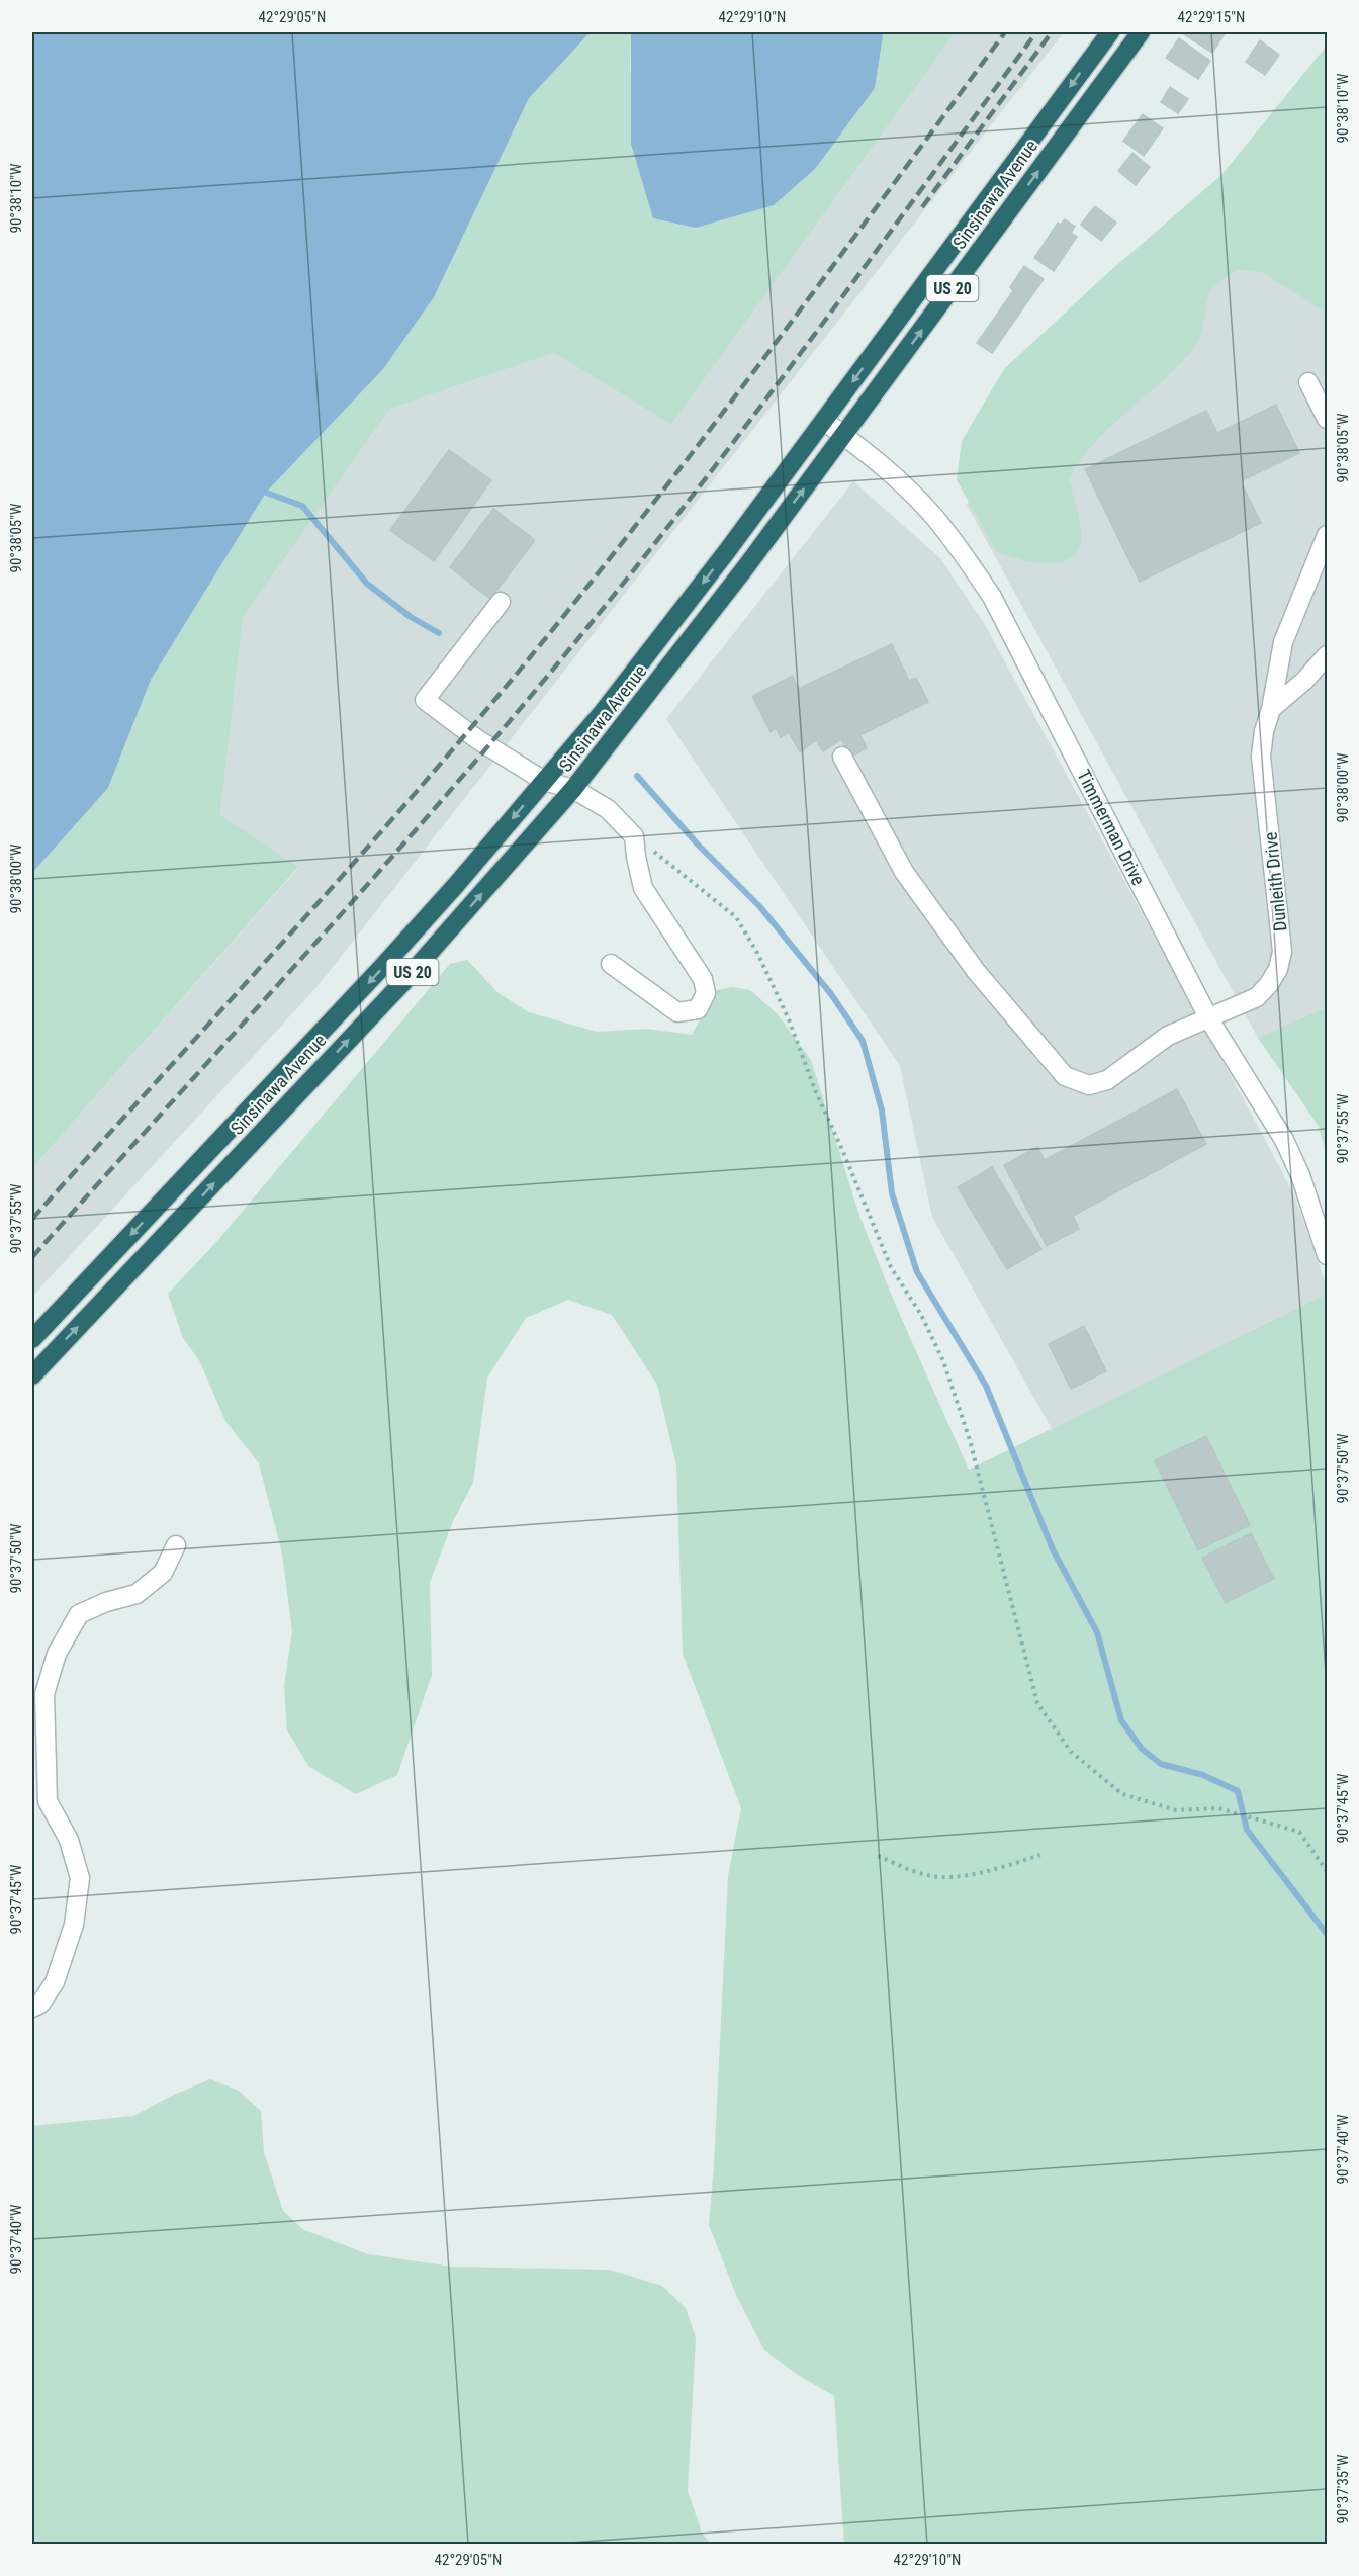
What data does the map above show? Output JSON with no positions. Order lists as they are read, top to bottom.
{
  "streets": {
    "highway": ["Sinsinawa Avenue", "US 20"],
    "street": ["Timmerman Drive", "Dunleith Drive"]
  },
  "crossings": [
    ["Sinsinawa Avenue", "Timmerman Drive"],
    ["Timmerman Drive", "Dunleith Drive"]
  ],
  "coordinates": [
    "42°29'05\"N",
    "42°29'10\"N",
    "42°29'15\"N",
    "90°38'10\"W",
    "90°38'05\"W",
    "90°38'00\"W",
    "90°37'55\"W",
    "90°37'50\"W",
    "90°37'45\"W",
    "90°37'40\"W",
    "90°37'35\"W"
  ]
}
